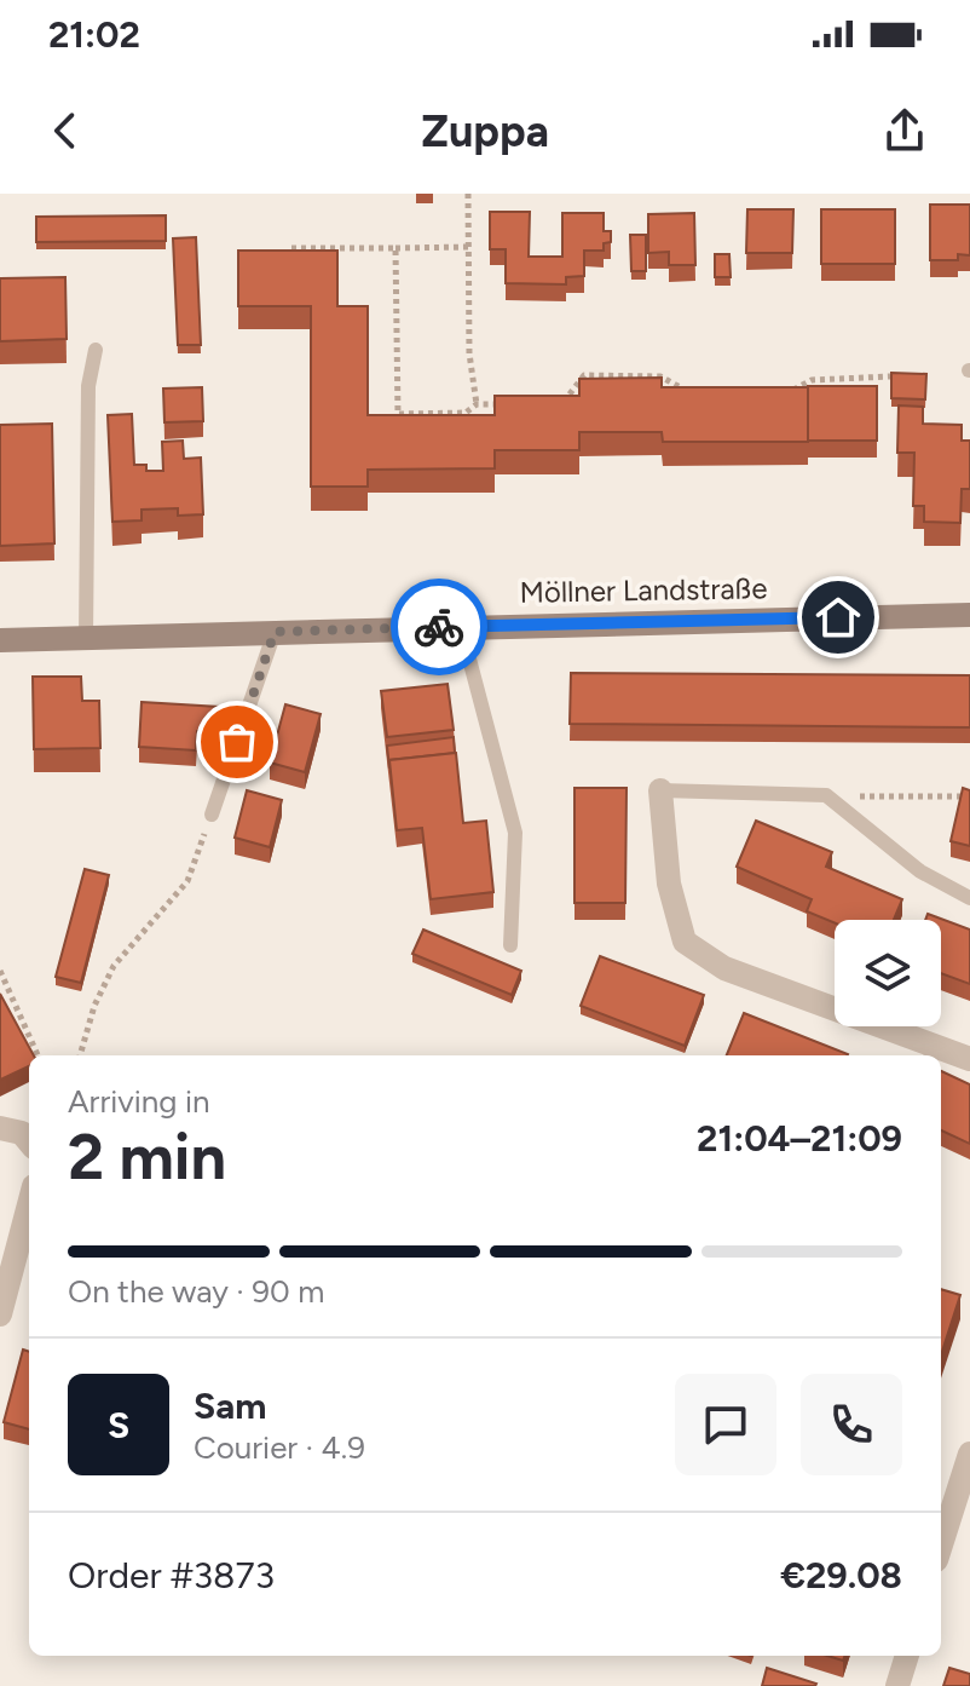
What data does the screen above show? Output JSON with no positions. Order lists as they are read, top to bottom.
{
  "streets": {
    "main road": ["Möllner Landstraße"]
  },
  "page": {
    "status": "21:02",
    "header": "Zuppa",
    "heading": ["2 min", "Arriving in", "21:04–21:09"],
    "panel": [
      "Sam",
      "Courier · 4.9",
      "Order #3873",
      "€29.08"
    ],
    "bar": "On the way · 90 m",
    "round": "S"
  }
}
